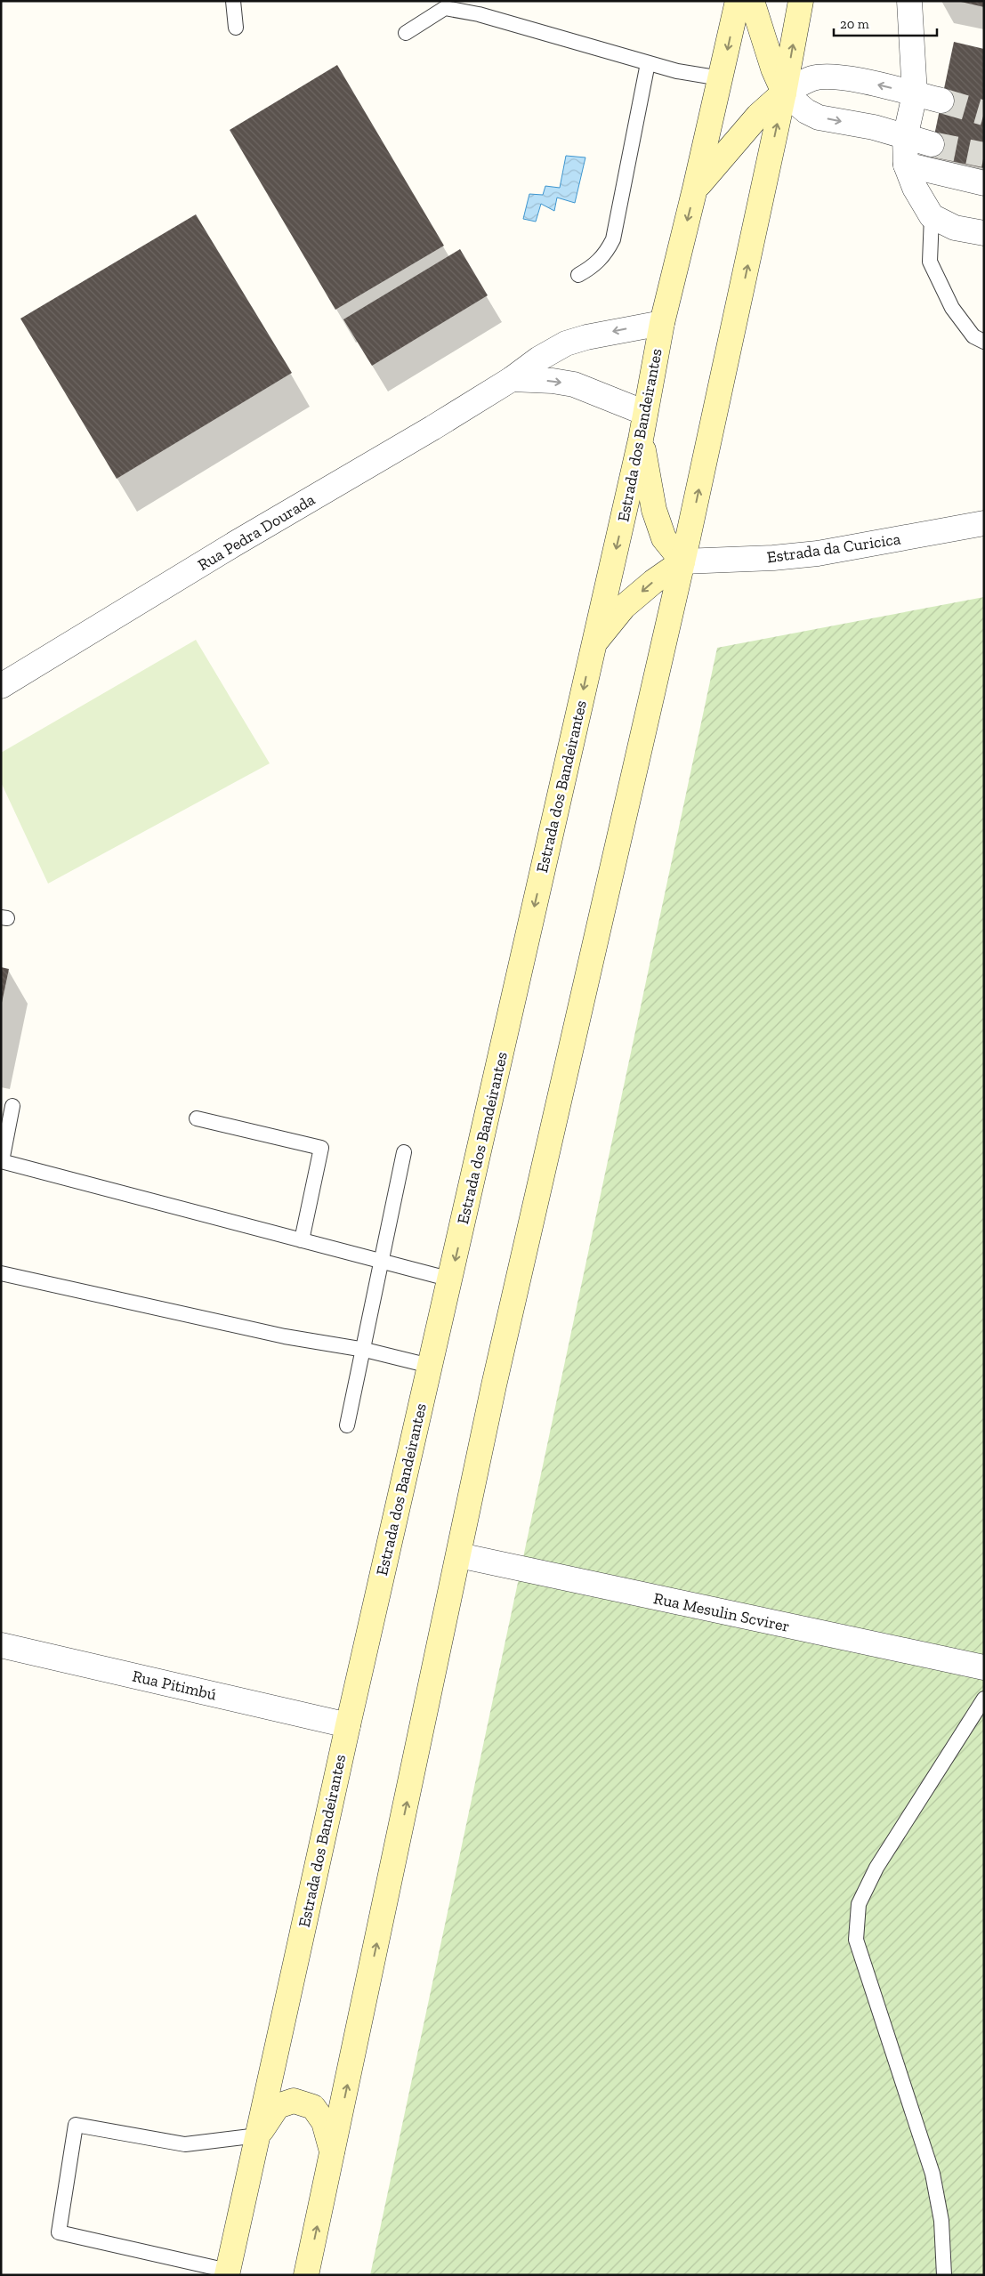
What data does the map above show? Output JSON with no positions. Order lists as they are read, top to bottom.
{
  "streets": {
    "main road": ["Estrada dos Bandeirantes"],
    "street": [
      "Rua Pedra Dourada",
      "Estrada da Curicica",
      "Rua Mesulin Scvirer",
      "Rua Pitimbú"
    ]
  },
  "crossings": [
    ["Estrada dos Bandeirantes", "Rua Pedra Dourada"],
    ["Estrada dos Bandeirantes", "Rua Pitimbú"]
  ],
  "scale_bar": "20 m"
}
